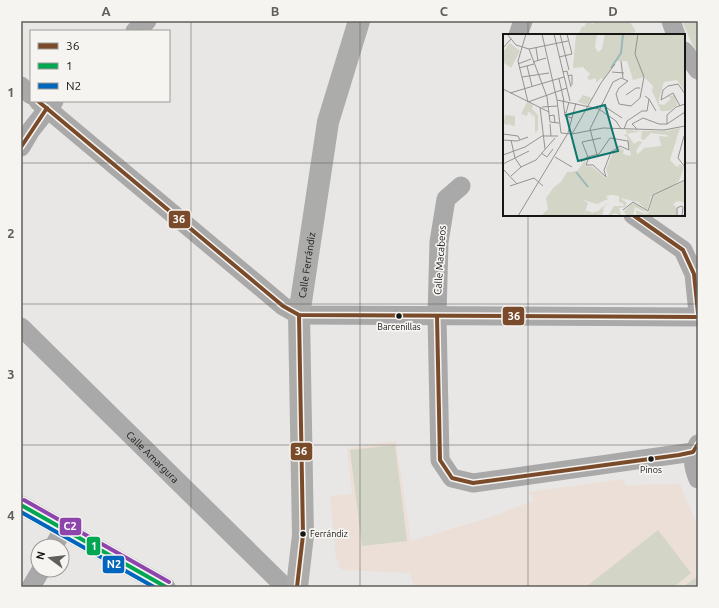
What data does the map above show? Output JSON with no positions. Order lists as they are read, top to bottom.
{
  "streets": {
    "main road": ["Calle Ferrándiz"],
    "street": ["Calle Macabeos", "Calle Amargura"]
  },
  "places": ["Barcenillas", "Pinos", "Ferrándiz"],
  "lines": [
    "transit line 36",
    "transit line C2",
    "transit line 1",
    "transit line N2"
  ],
  "legend": ["36", "1", "N2"],
  "north": "left",
  "grid": {
    "columns": [
      "A",
      "B",
      "C",
      "D"
    ],
    "rows": [
      "1",
      "2",
      "3",
      "4"
    ]
  }
}
